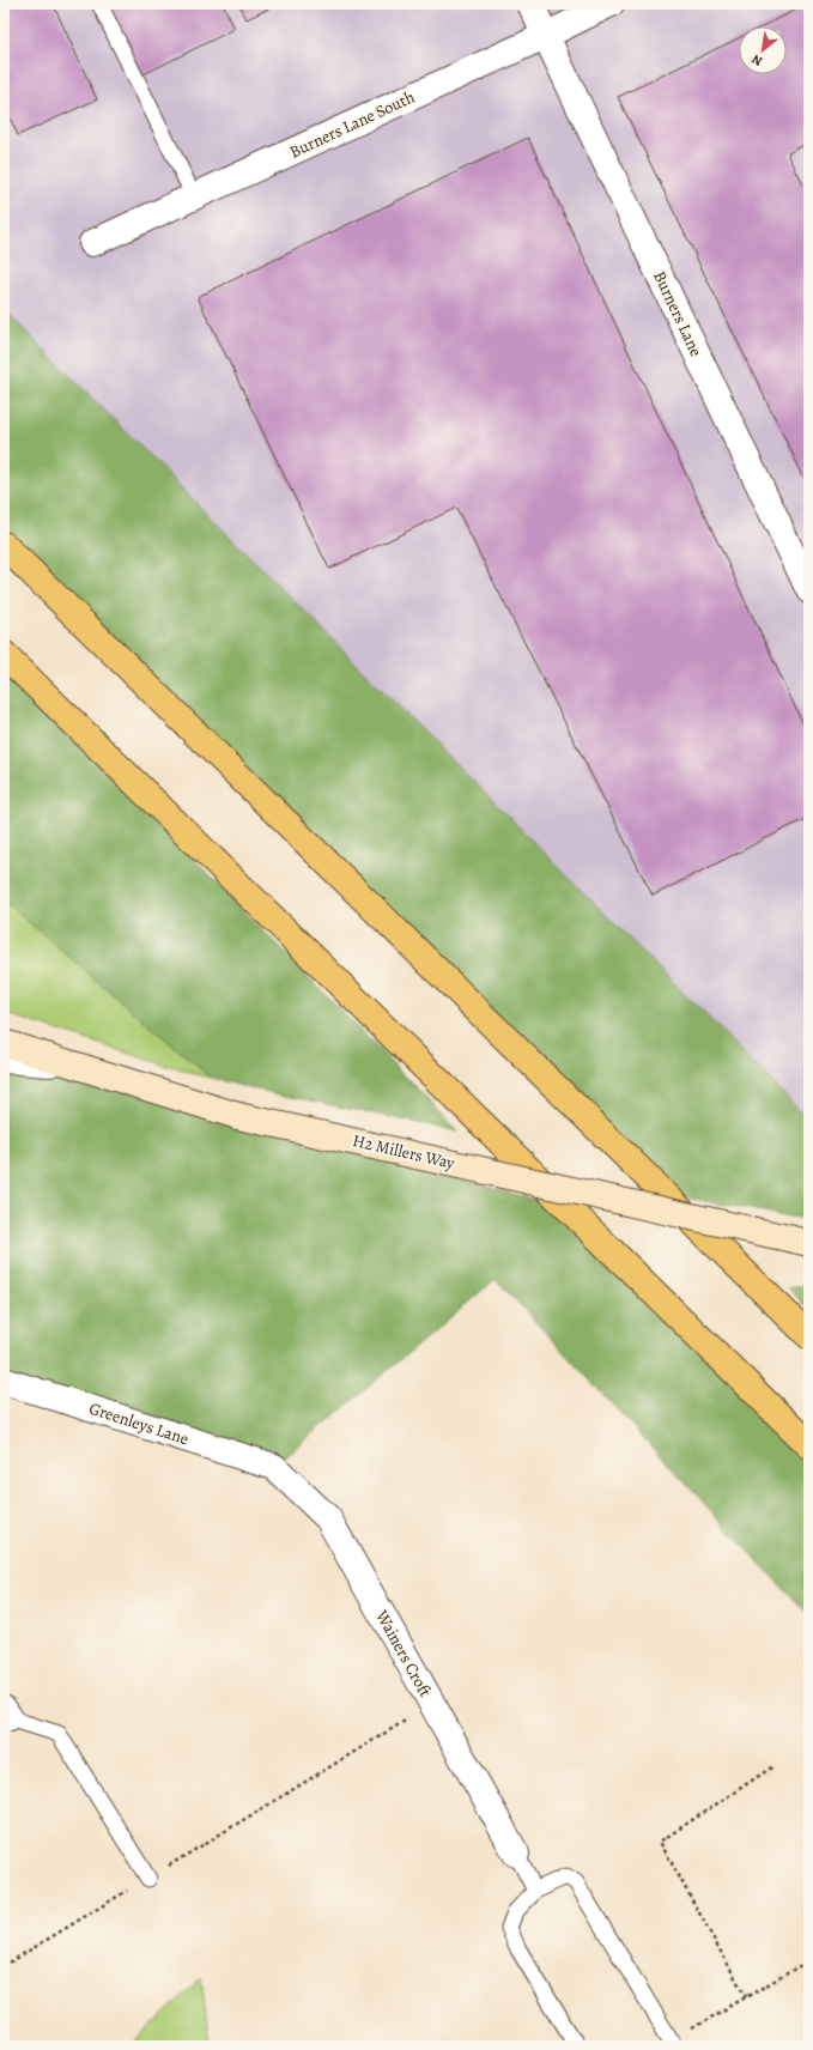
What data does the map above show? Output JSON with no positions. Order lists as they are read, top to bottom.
{
  "streets": {
    "street": [
      "Burners Lane South",
      "Burners Lane",
      "H2 Millers Way",
      "Greenleys Lane",
      "Wainers Croft"
    ]
  },
  "crossings": [
    ["Burners Lane South", "Burners Lane"],
    ["Greenleys Lane", "Wainers Croft"]
  ],
  "north": "bottom left"
}
